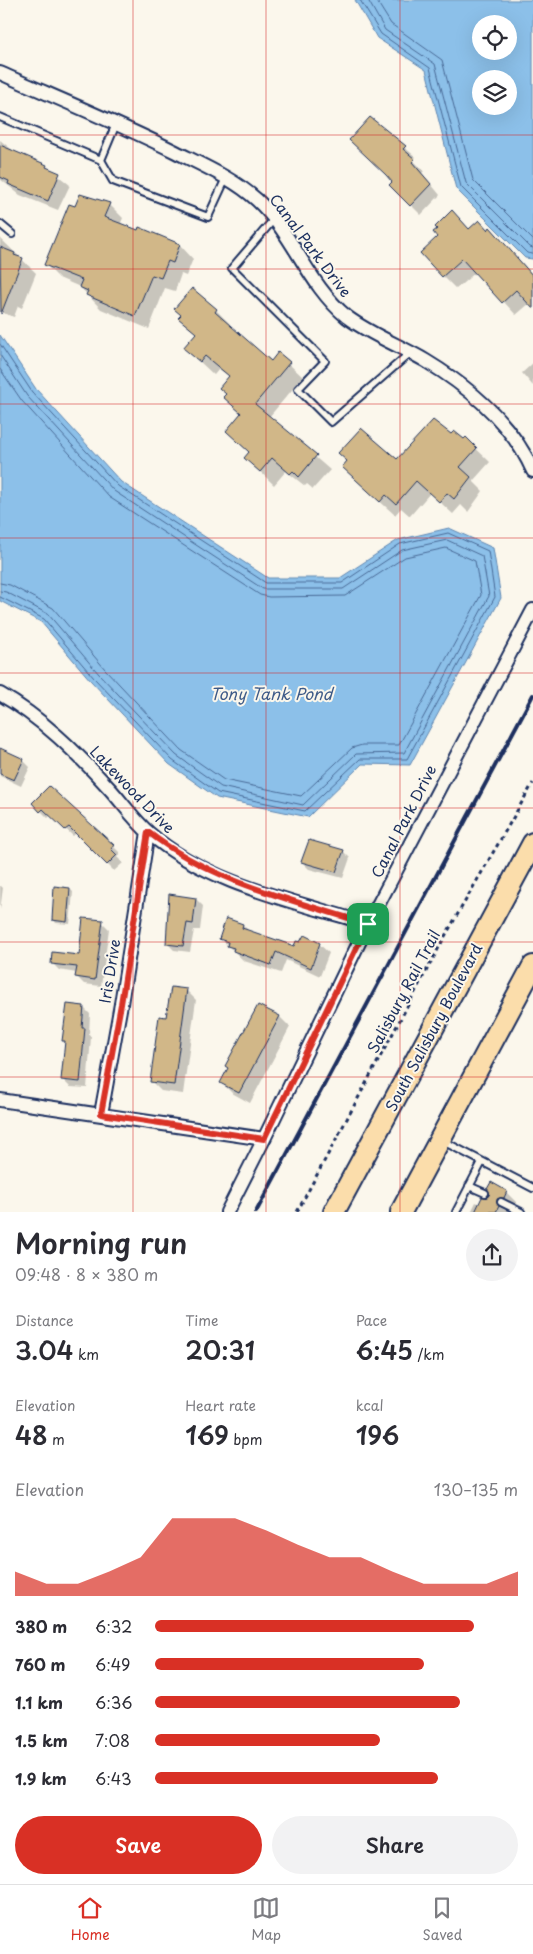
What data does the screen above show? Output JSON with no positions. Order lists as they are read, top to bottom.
{
  "streets": {
    "main road": ["South Salisbury Boulevard"],
    "street": ["Canal Park Drive", "Lakewood Drive", "Iris Drive"],
    "path": ["Salisbury Rail Trail"]
  },
  "crossings": [
    ["Canal Park Drive", "Lakewood Drive"],
    ["Lakewood Drive", "Iris Drive"]
  ],
  "water": ["Tony Tank Pond"],
  "page": {
    "heading": ["Morning run", "09:48 · 8 × 380 m"],
    "stats": [
      ["Distance", "3.04 km"],
      ["Time", "20:31"],
      ["Pace", "6:45 /km"],
      ["Elevation", "48 m"],
      ["Heart rate", "169 bpm"],
      ["kcal", "196"]
    ],
    "chart": ["Elevation", "130–135 m"],
    "list": [
      {
        "name": "380 m",
        "note": "6:32"
      },
      {
        "name": "760 m",
        "note": "6:49"
      },
      {
        "name": "1.1 km",
        "note": "6:36"
      },
      {
        "name": "1.5 km",
        "note": "7:08"
      },
      {
        "name": "1.9 km",
        "note": "6:43"
      }
    ],
    "buttons": ["Save", "Share"],
    "tabs": ["Home", "Map", "Saved"]
  }
}
